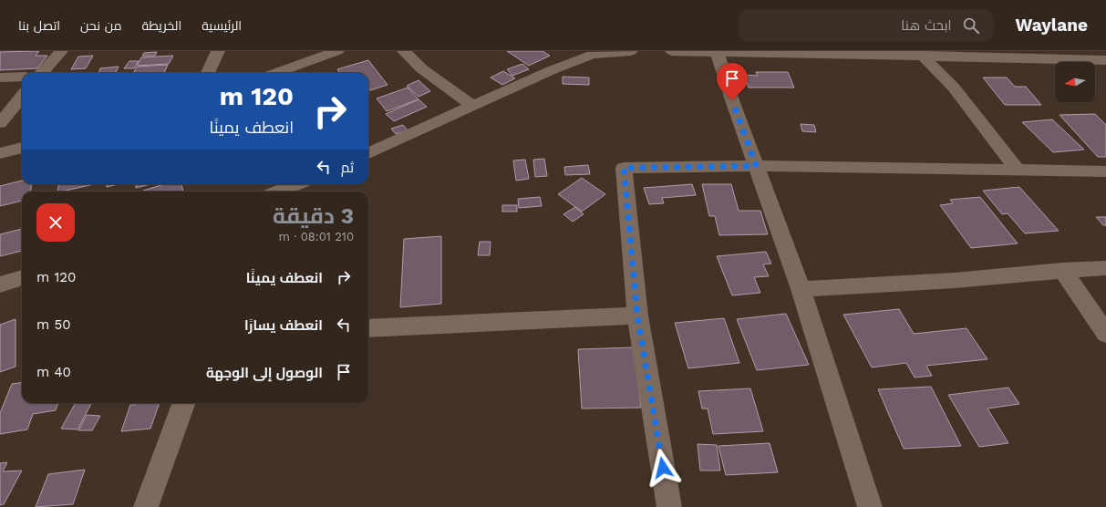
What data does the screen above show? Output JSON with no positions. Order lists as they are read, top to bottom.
{
  "north": "left",
  "page": {
    "header": "Waylane",
    "search": "ابحث هنا",
    "nav": [
      "الرئيسية",
      "الخريطة",
      "من نحن",
      "اتصل بنا"
    ],
    "turn": ["120 m", "انعطف يمينًا"],
    "then": "ثم",
    "heading": ["3 دقيقة", "210 m · 08:01"],
    "list": [
      {
        "name": "انعطف يمينًا",
        "value": "120 m"
      },
      {
        "name": "انعطف يسارًا",
        "value": "50 m"
      },
      {
        "name": "الوصول إلى الوجهة",
        "value": "40 m"
      }
    ]
  }
}
